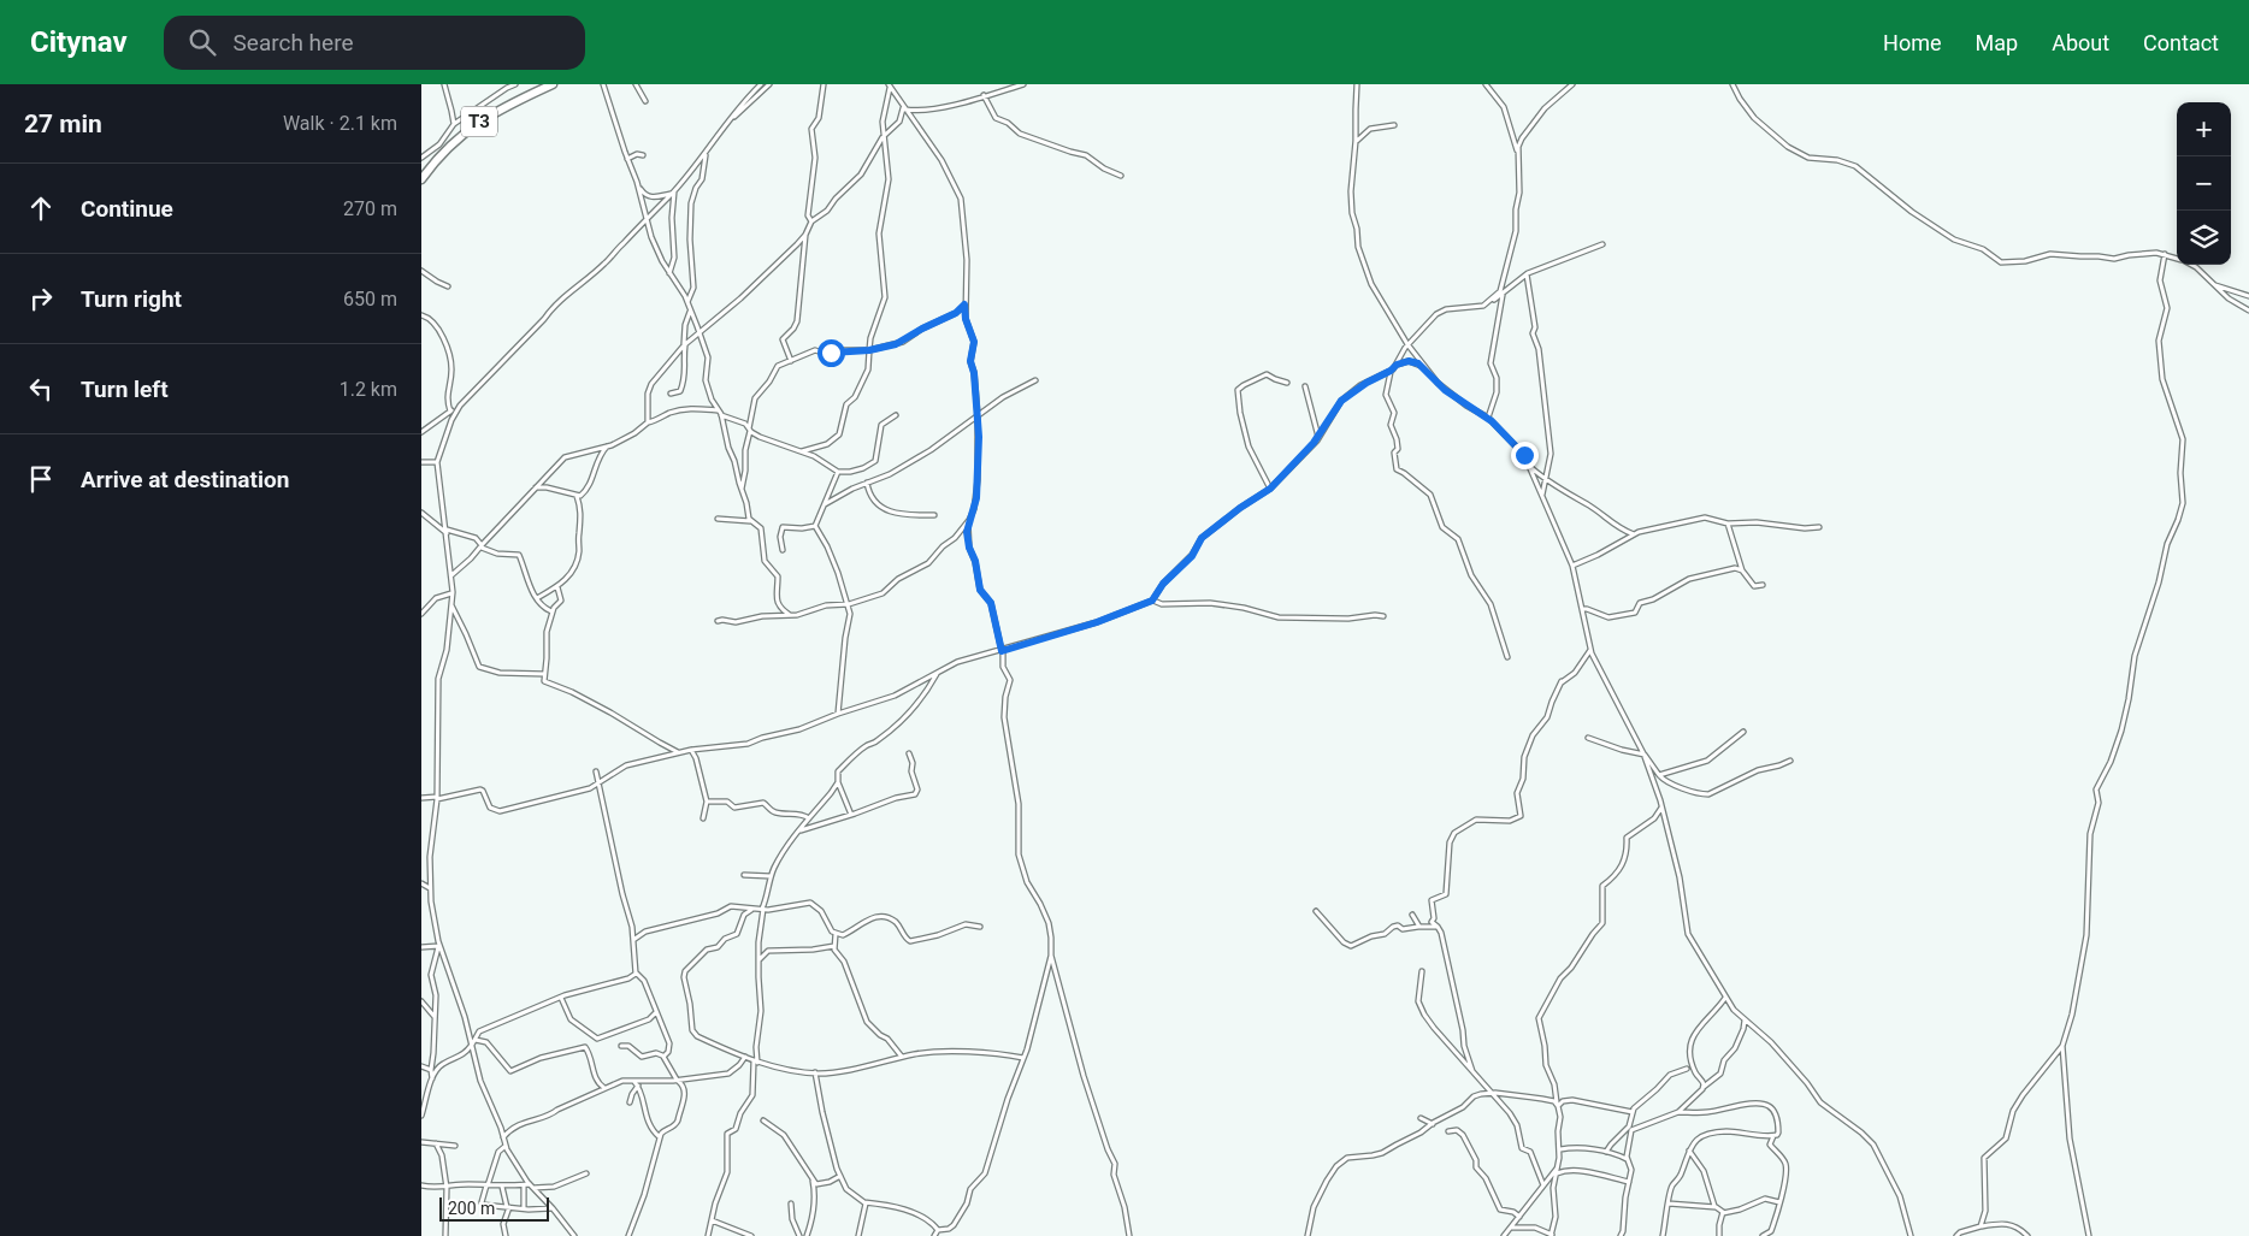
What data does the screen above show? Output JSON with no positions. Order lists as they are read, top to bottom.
{
  "streets": {
    "highway": ["T3"]
  },
  "scale_bar": "200 m",
  "page": {
    "header": "Citynav",
    "search": "Search here",
    "nav": [
      "Home",
      "Map",
      "About",
      "Contact"
    ],
    "heading": ["27 min", "Walk · 2.1 km"],
    "map_buttons": ["+", "−"],
    "list": [
      ["Continue", "270 m"],
      ["Turn right", "650 m"],
      ["Turn left", "1.2 km"],
      "Arrive at destination"
    ],
    "scale": "200 m"
  }
}
